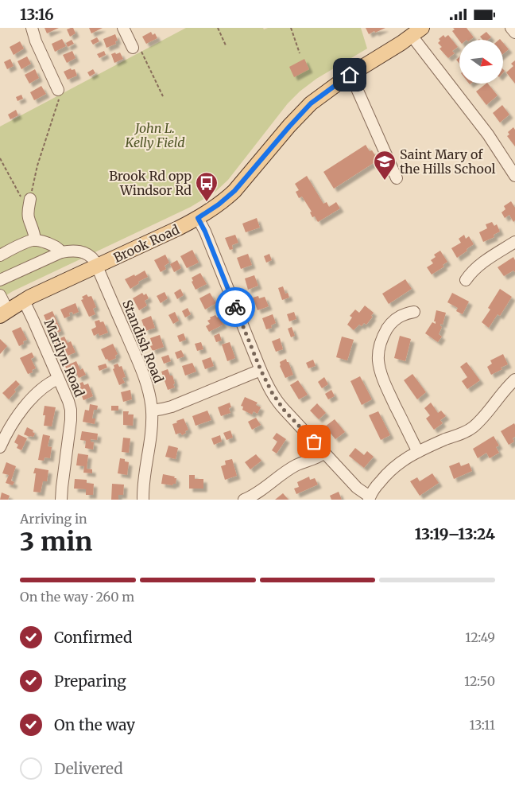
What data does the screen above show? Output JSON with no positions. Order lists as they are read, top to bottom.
{
  "streets": {
    "main road": ["Brook Road"],
    "street": ["Standish Road", "Marilyn Road"]
  },
  "crossings": [
    ["Brook Road", "Standish Road"],
    ["Brook Road", "Marilyn Road"]
  ],
  "parks": ["John L. Kelly Field"],
  "places": {
    "school or university": ["Saint Mary of the Hills School"],
    "bus stop": ["Brook Rd opp Windsor Rd"]
  },
  "north": "right",
  "page": {
    "status": "13:16",
    "heading": ["3 min", "Arriving in", "13:19–13:24"],
    "bar": "On the way · 260 m",
    "list": [
      ["Confirmed", "12:49"],
      ["Preparing", "12:50"],
      ["On the way", "13:11"],
      "Delivered"
    ]
  }
}
